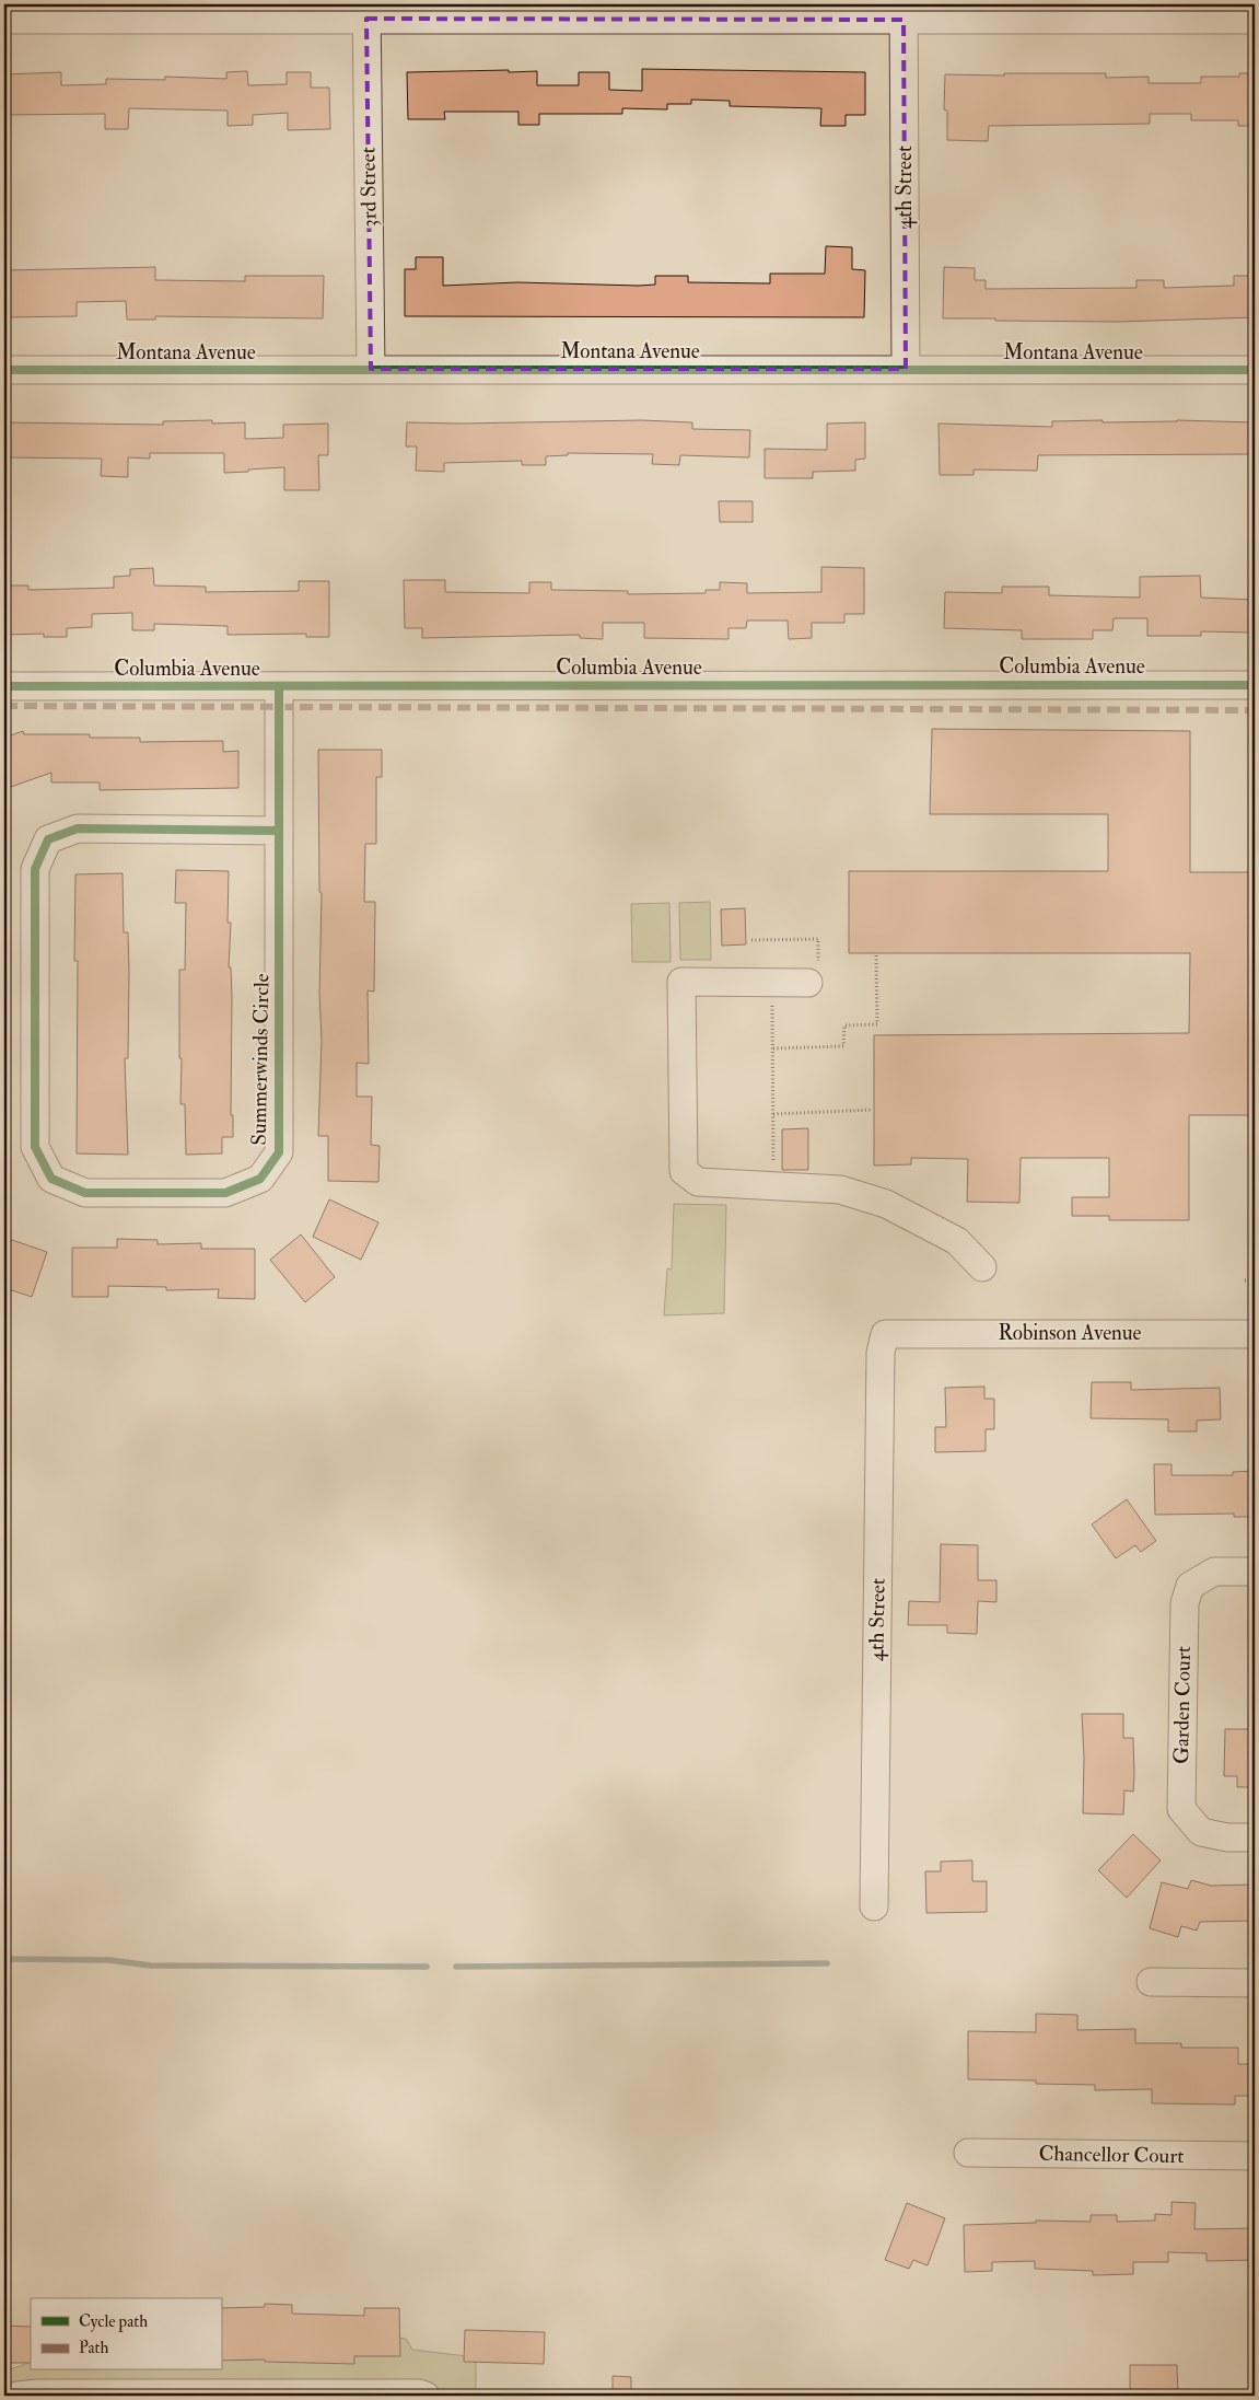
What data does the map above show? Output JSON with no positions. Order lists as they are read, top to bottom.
{
  "streets": {
    "street": [
      "3rd Street",
      "4th Street",
      "Montana Avenue",
      "Columbia Avenue",
      "Summerwinds Circle",
      "Robinson Avenue",
      "Garden Court",
      "Chancellor Court"
    ]
  },
  "crossings": [
    ["3rd Street", "Montana Avenue"],
    ["4th Street", "Montana Avenue"],
    ["4th Street", "Robinson Avenue"],
    ["Columbia Avenue", "Summerwinds Circle"]
  ],
  "legend": ["Cycle path", "Path"]
}
